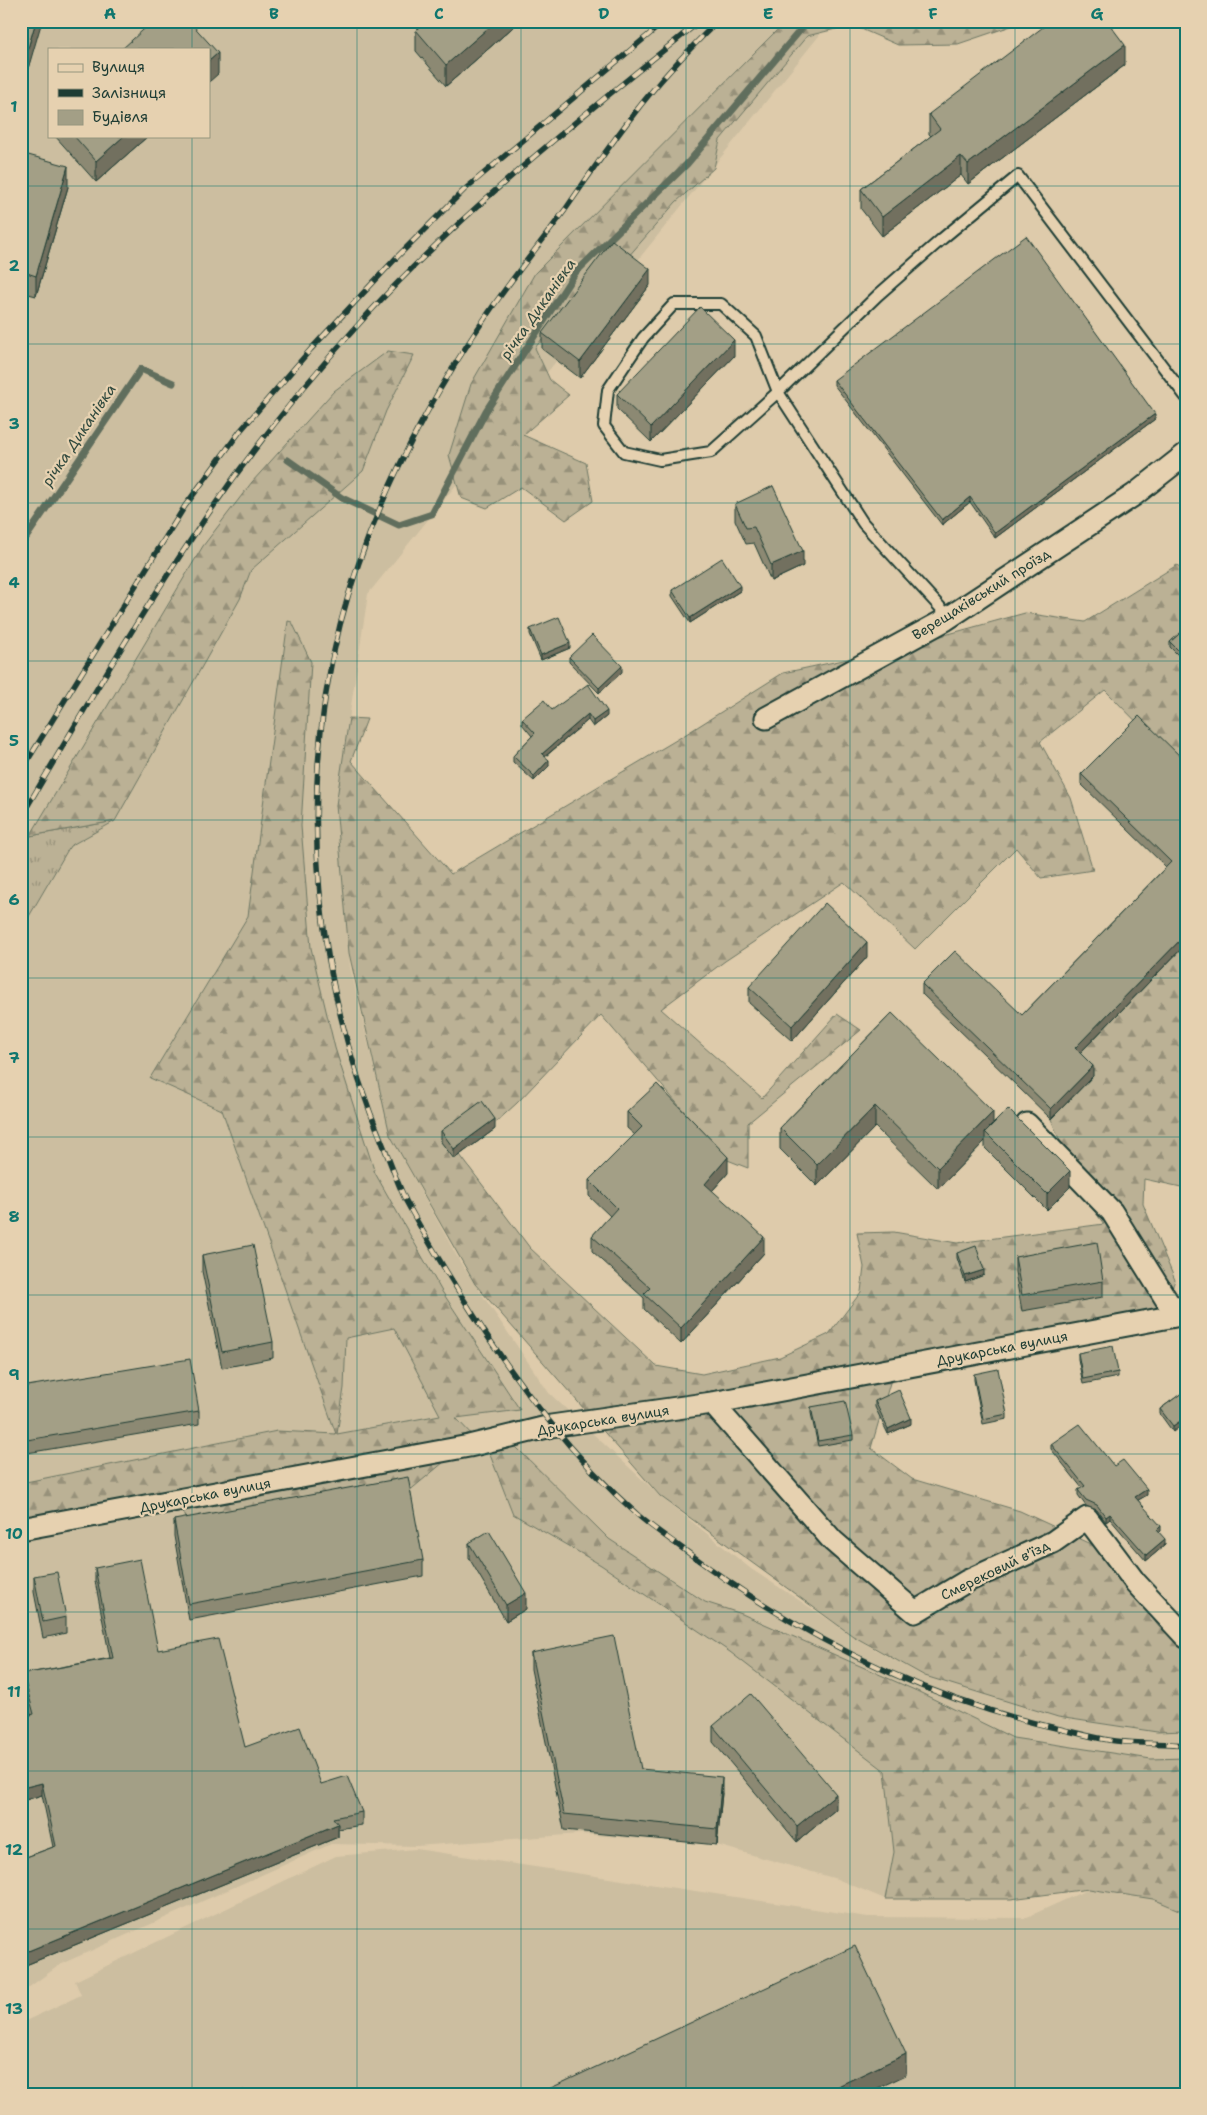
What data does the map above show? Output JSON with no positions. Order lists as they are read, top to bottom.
{
  "streets": {
    "street": ["Верещаківський проїзд", "Друкарська вулиця", "Смерековий в'їзд"]
  },
  "crossings": [
    ["Друкарська вулиця", "Смерековий в'їзд"]
  ],
  "water": ["річка Диканівка"],
  "legend": ["Вулиця", "Залізниця", "Будівля"],
  "grid": {
    "columns": [
      "A",
      "B",
      "C",
      "D",
      "E",
      "F",
      "G"
    ],
    "rows": [
      "1",
      "2",
      "3",
      "4",
      "5",
      "6",
      "7",
      "8",
      "9",
      "10",
      "11",
      "12",
      "13"
    ]
  }
}
